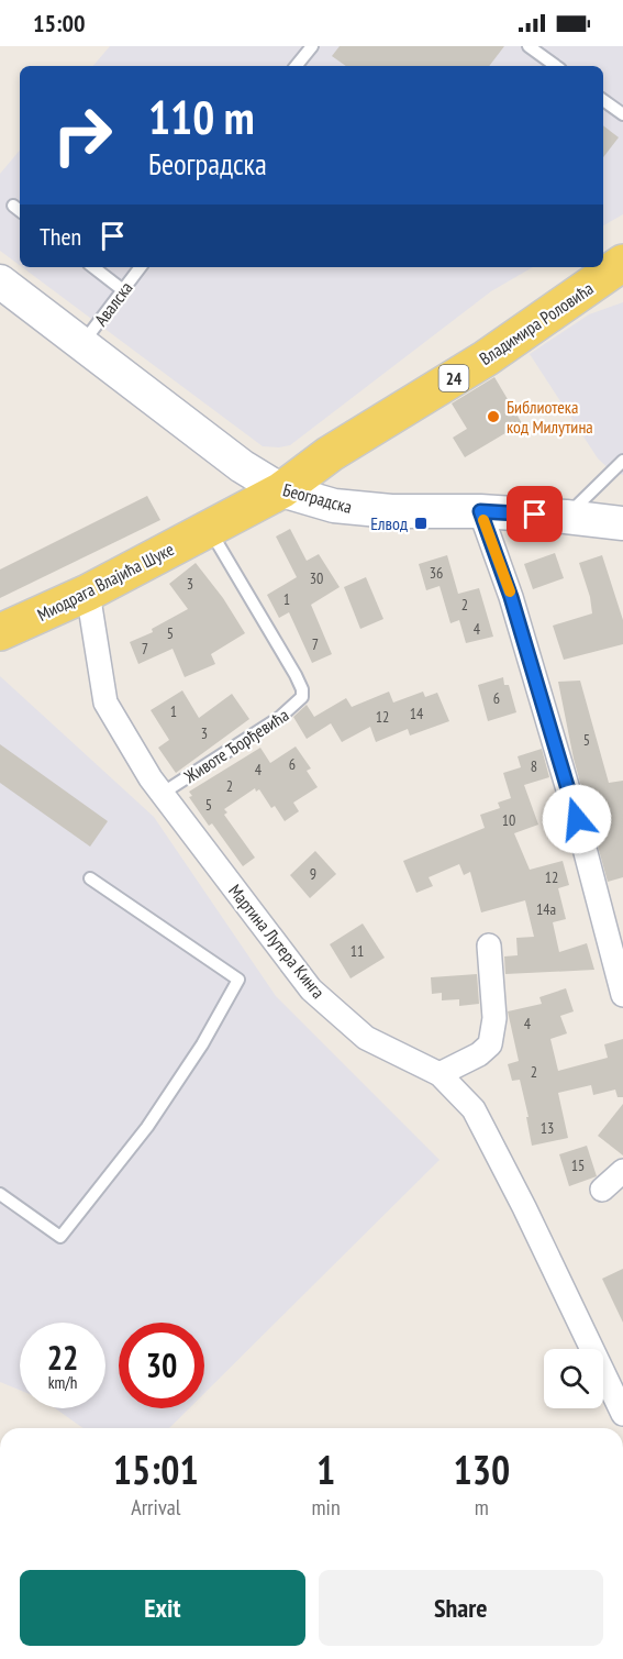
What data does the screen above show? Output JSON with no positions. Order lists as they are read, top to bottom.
{
  "streets": {
    "main road": ["Владимира Роловића", "24", "Миодрага Влајића Шуке"],
    "street": ["Београдска", "Мартина Лутера Кинга"],
    "lane": ["Авалска", "Животе Ђорђевића"]
  },
  "crossings": [
    ["Авалска", "Београдска"],
    ["Владимира Роловића", "Београдска"],
    ["Владимира Роловића", "Миодрага Влајића Шуке"],
    ["Београдска", "Миодрага Влајића Шуке"],
    ["Миодрага Влајића Шуке", "Животе Ђорђевића"],
    ["Миодрага Влајића Шуке", "Мартина Лутера Кинга"],
    ["Животе Ђорђевића", "Мартина Лутера Кинга"]
  ],
  "places": {
    "other": ["Библиотека код Милутина"],
    "transit": ["Елвод"]
  },
  "house_numbers": [
    "36",
    "30",
    "3",
    "1",
    "2",
    "4",
    "5",
    "7",
    "7",
    "6",
    "1",
    "14",
    "12",
    "3",
    "5",
    "6",
    "8",
    "4",
    "2",
    "5",
    "10",
    "9",
    "12",
    "14a",
    "11",
    "4",
    "2",
    "13",
    "15"
  ],
  "page": {
    "status": "15:00",
    "turn": ["110 m", "Београдска"],
    "then": "Then",
    "speed": "22 km/h",
    "limit": "30",
    "eta": [
      "15:01",
      "Arrival",
      "1",
      "min",
      "130",
      "m"
    ],
    "buttons": ["Exit", "Share"]
  }
}
